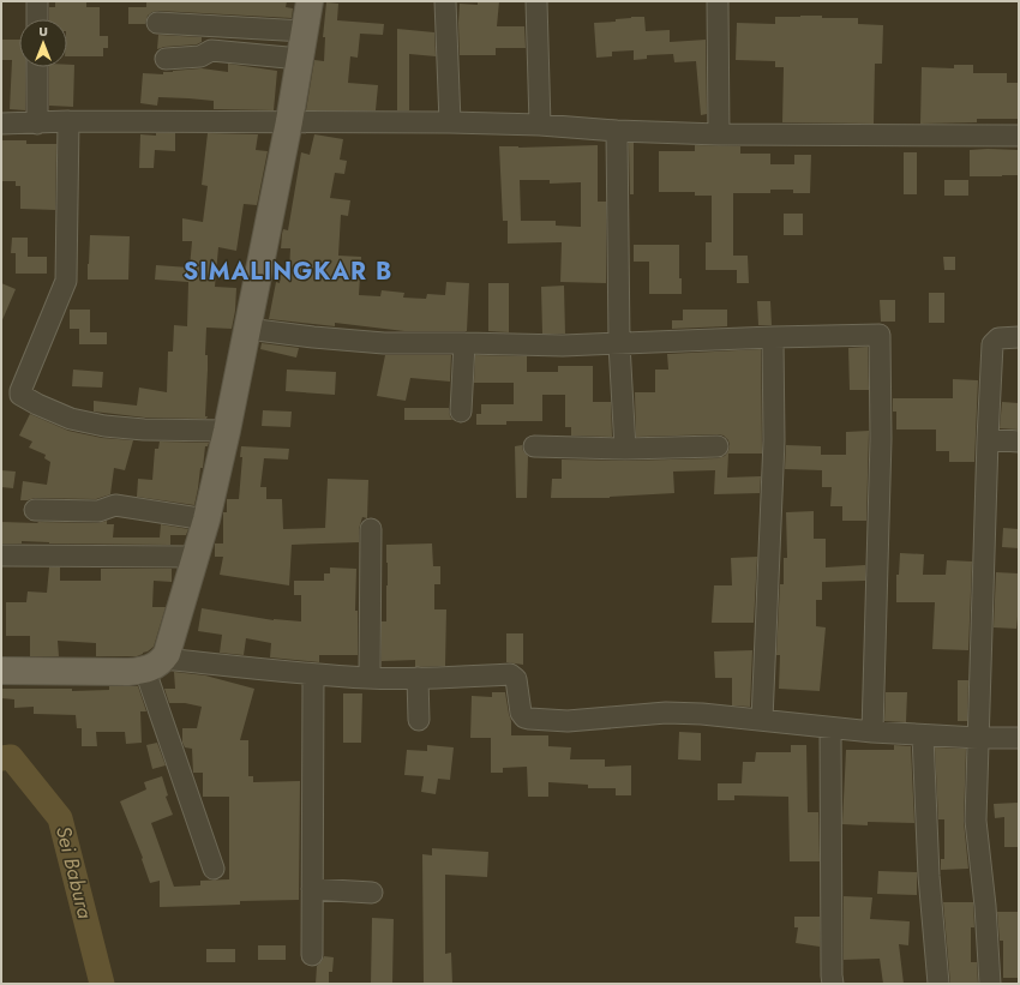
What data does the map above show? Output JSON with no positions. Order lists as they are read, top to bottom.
{
  "districts": ["SIMALINGKAR B"],
  "water": ["Sei Babura"],
  "north": "top"
}
